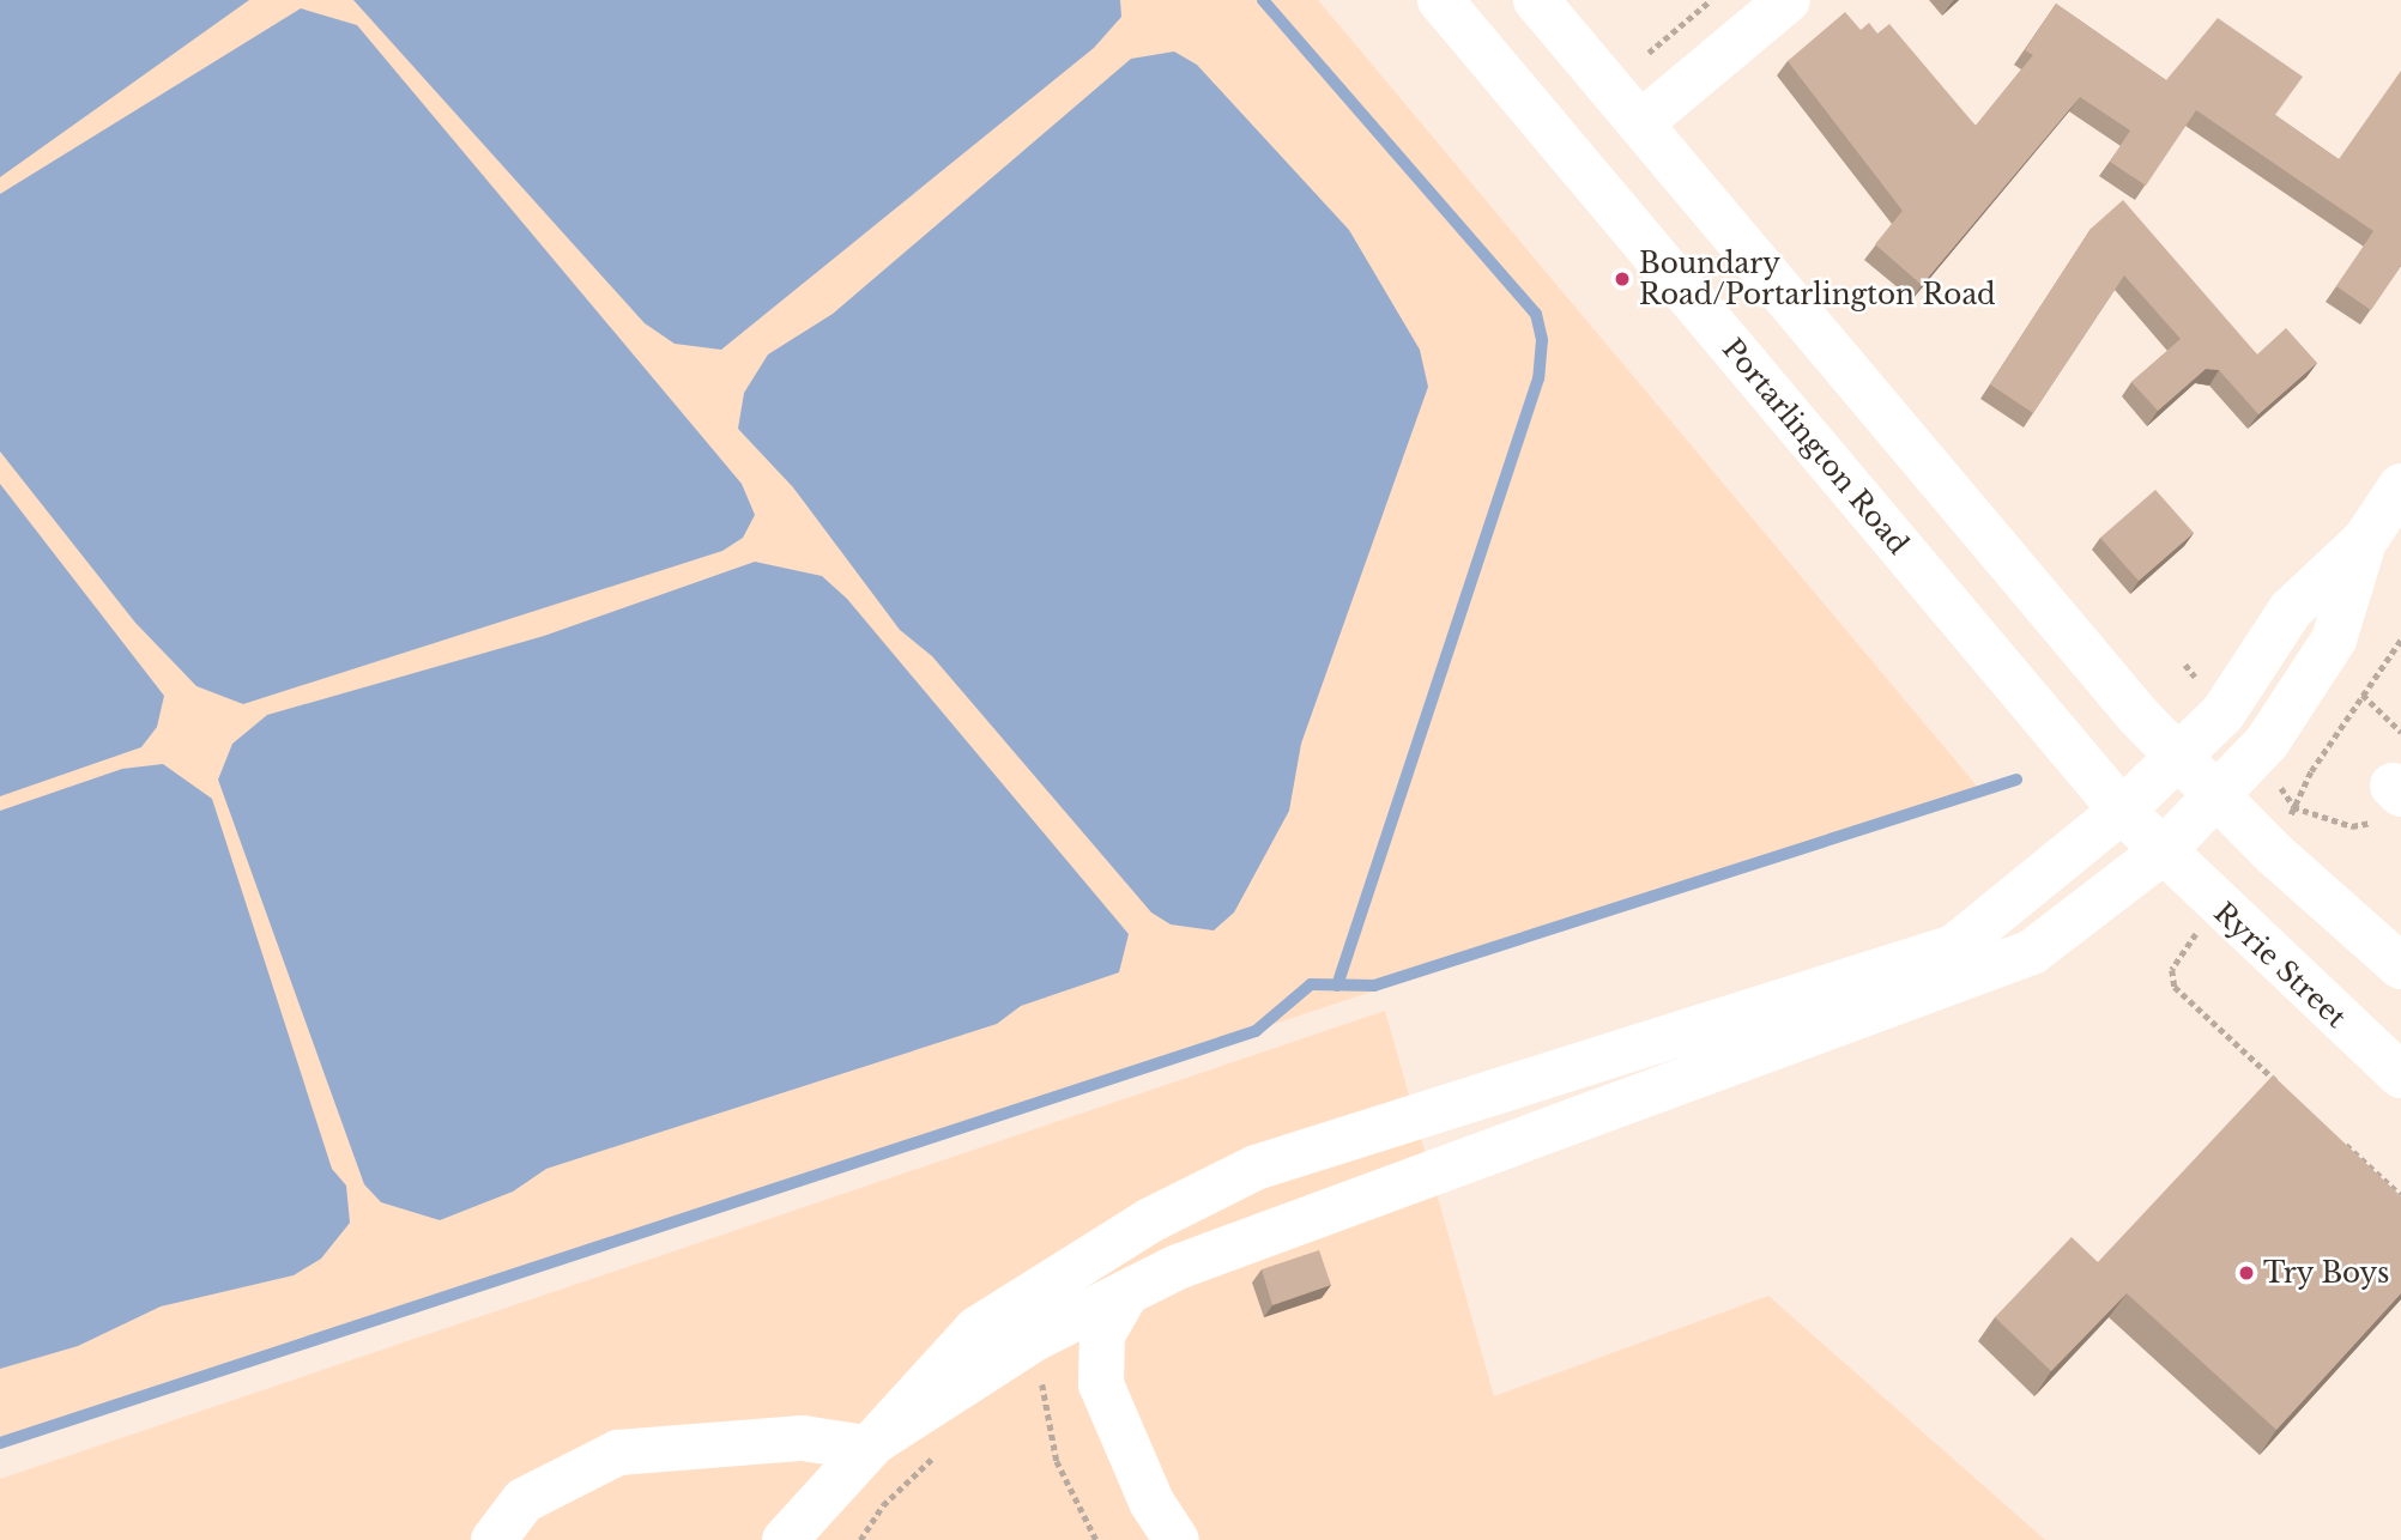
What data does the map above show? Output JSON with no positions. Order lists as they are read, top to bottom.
{
  "streets": {
    "main road": ["Portarlington Road", "Ryrie Street"]
  },
  "crossings": [
    ["Portarlington Road", "Ryrie Street"]
  ],
  "places": ["Boundary Road/Portarlington Road", "Try Boys"]
}
